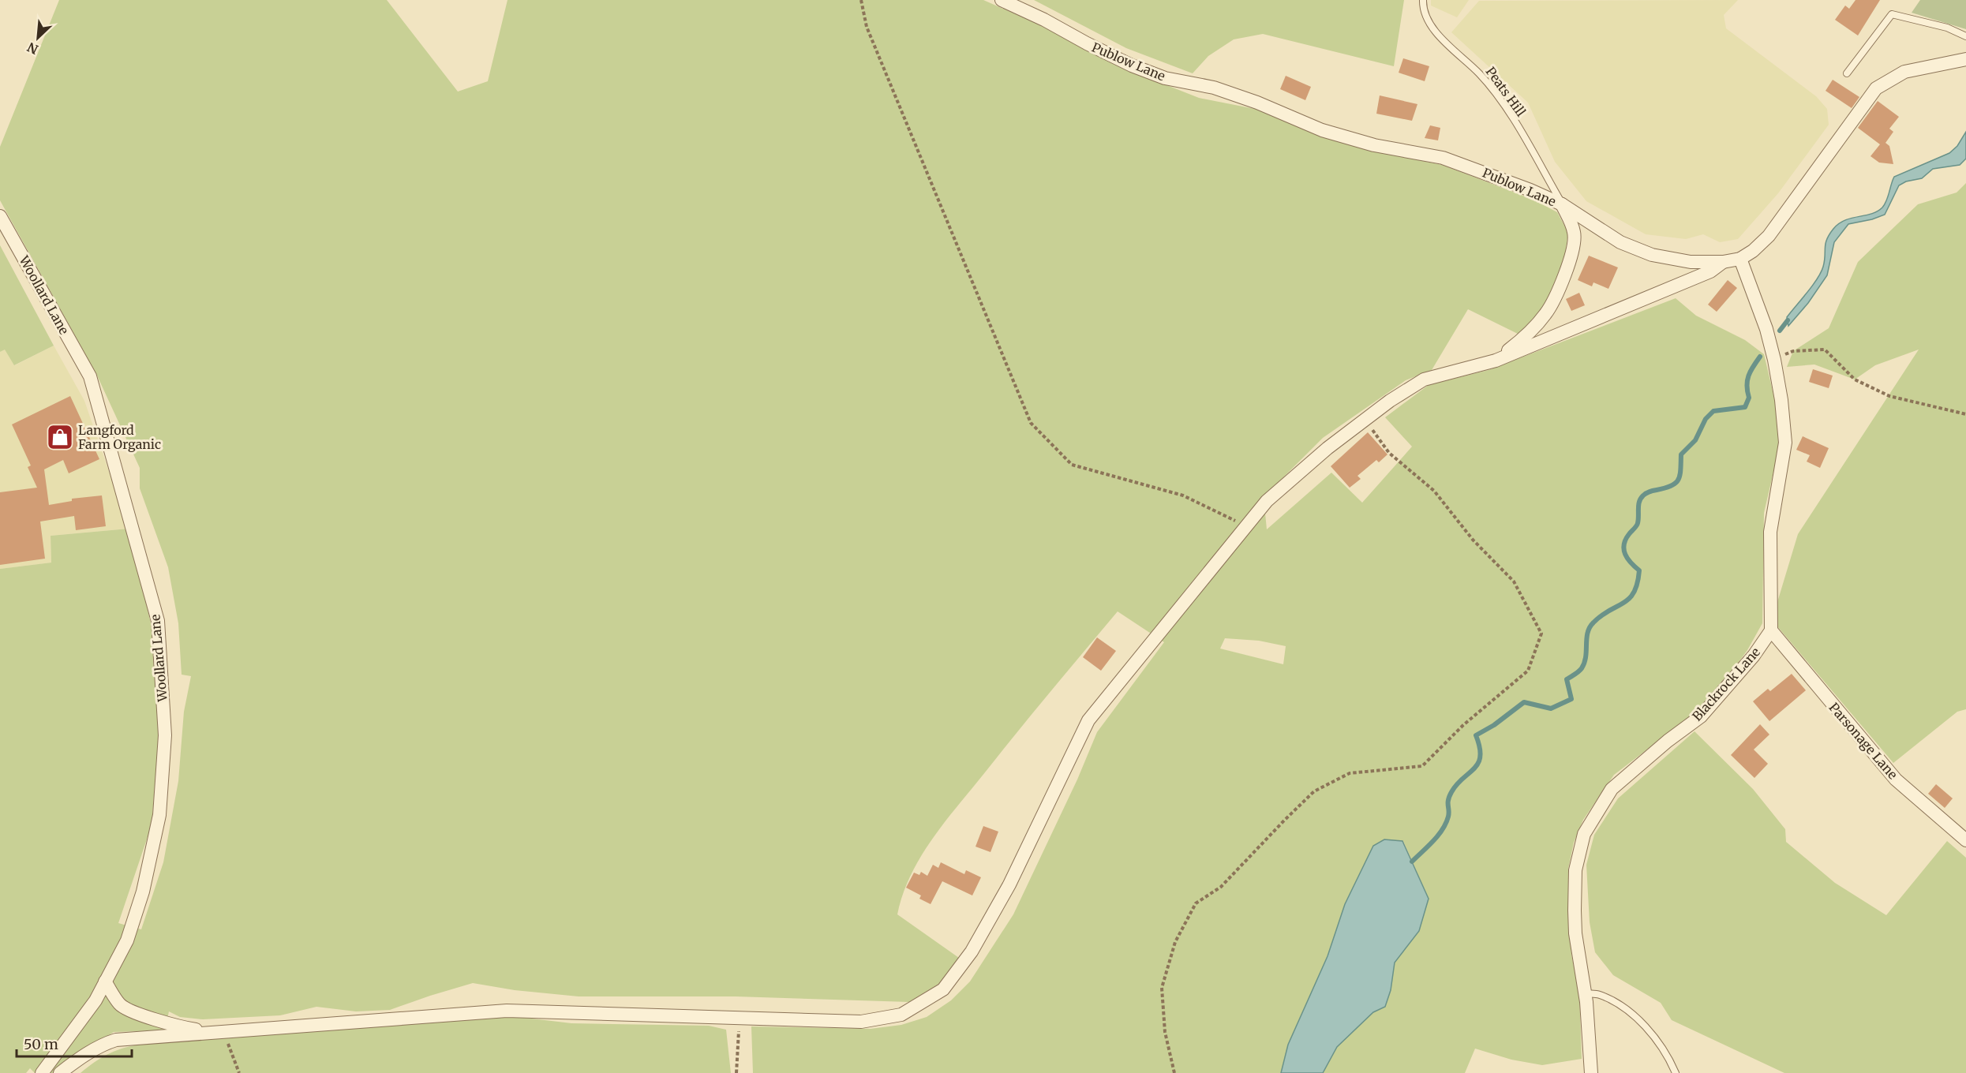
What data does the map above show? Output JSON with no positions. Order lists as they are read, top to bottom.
{
  "streets": {
    "street": [
      "Publow Lane",
      "Woollard Lane",
      "Blackrock Lane",
      "Parsonage Lane"
    ],
    "lane": ["Peats Hill"]
  },
  "crossings": [
    ["Publow Lane", "Peats Hill"],
    ["Blackrock Lane", "Parsonage Lane"]
  ],
  "places": {
    "shop": ["Langford Farm Organic"]
  },
  "scale_bar": "50 m",
  "north": "bottom left"
}
